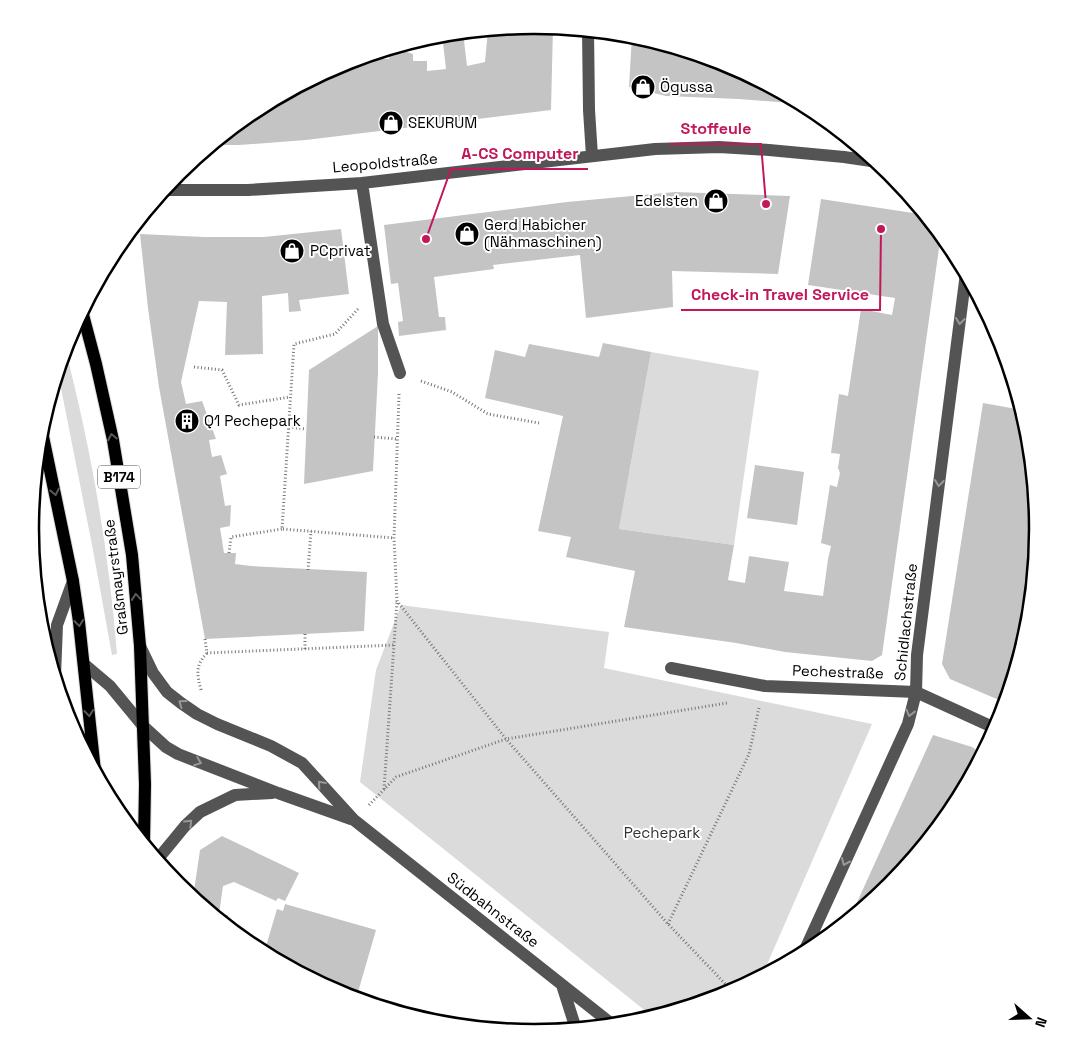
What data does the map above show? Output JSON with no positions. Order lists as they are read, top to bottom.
{
  "streets": {
    "main road": ["B174", "Graßmayrstraße"],
    "street": [
      "Leopoldstraße",
      "Schidlachstraße",
      "Pechestraße",
      "Südbahnstraße"
    ]
  },
  "crossings": [
    ["Schidlachstraße", "Pechestraße"]
  ],
  "one_way": ["Schidlachstraße"],
  "parks": ["Pechepark"],
  "places": {
    "shop": [
      "Ögussa",
      "SEKURUM",
      "Edelsten",
      "Gerd Habicher (Nähmaschinen)",
      "PCprivat"
    ],
    "other": ["Stoffeule", "Check-in Travel Service", "A-CS Computer"],
    "building": ["Q1 Pechepark"]
  },
  "north": "right"
}
